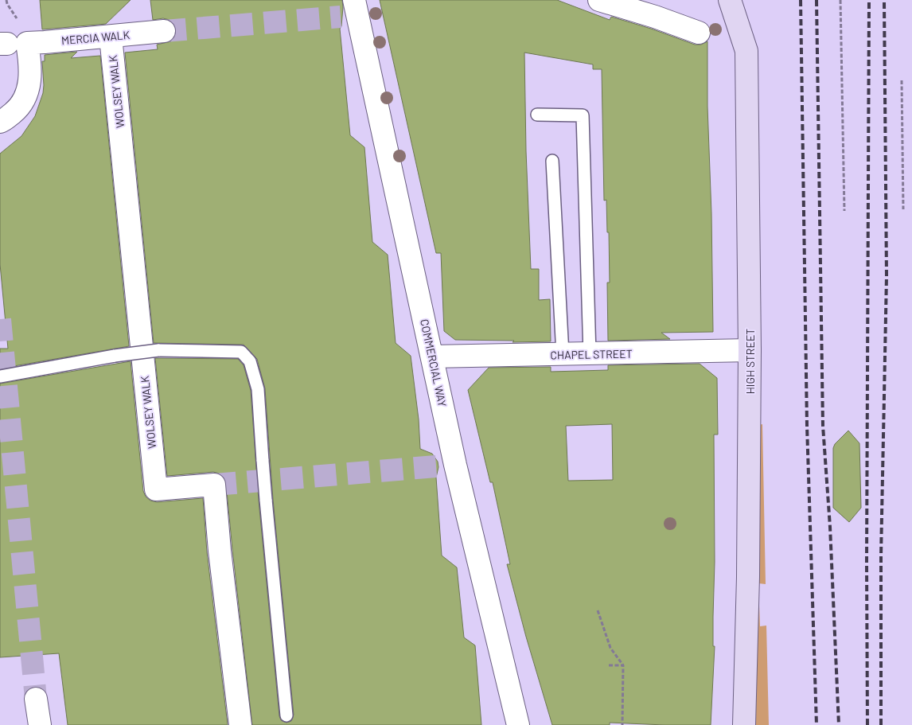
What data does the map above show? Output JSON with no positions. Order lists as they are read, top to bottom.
{
  "streets": {
    "street": [
      "MERCIA WALK",
      "WOLSEY WALK",
      "CHAPEL STREET",
      "HIGH STREET",
      "COMMERCIAL WAY"
    ]
  },
  "crossings": [
    ["MERCIA WALK", "WOLSEY WALK"],
    ["CHAPEL STREET", "HIGH STREET"],
    ["CHAPEL STREET", "COMMERCIAL WAY"]
  ]
}
